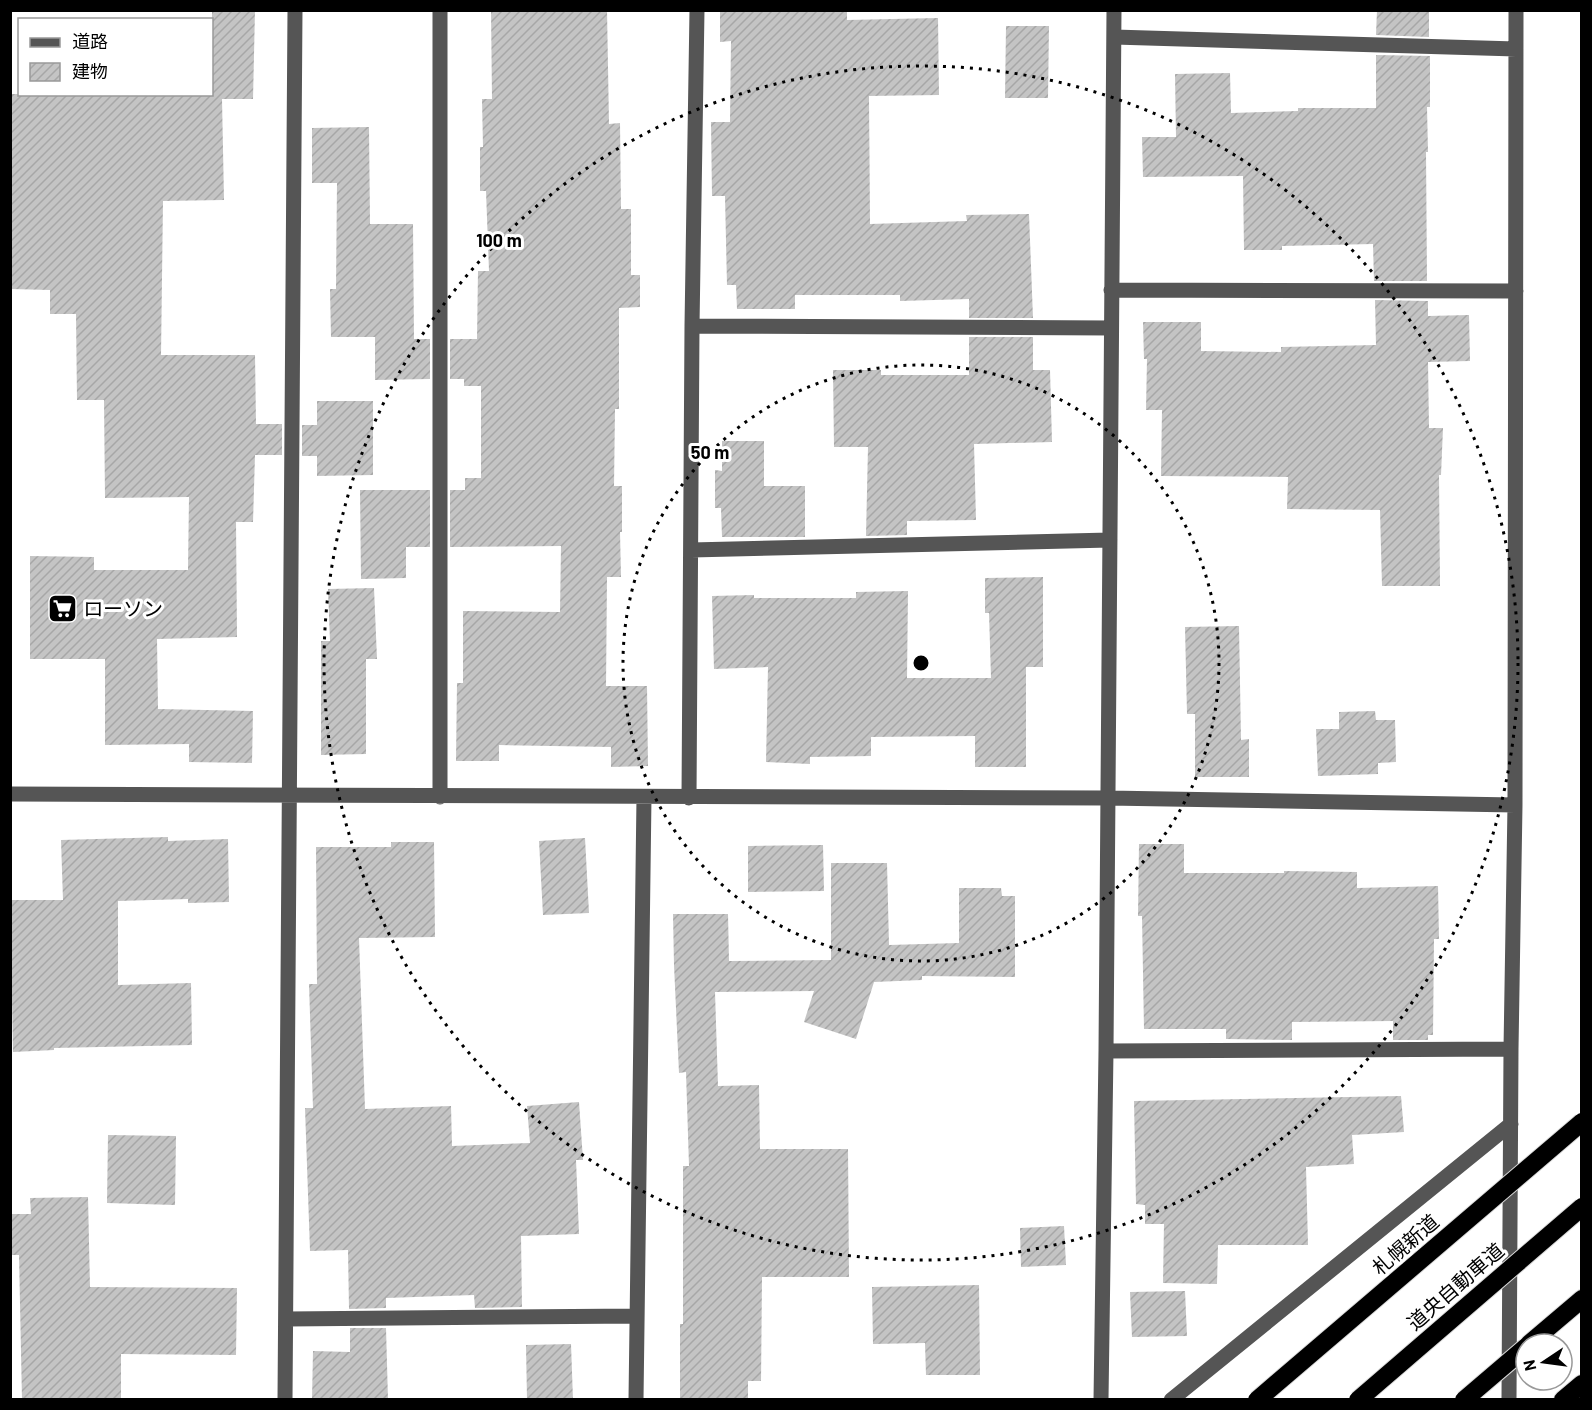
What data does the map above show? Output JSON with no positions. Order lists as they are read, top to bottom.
{
  "streets": {
    "highway": ["札幌新道", "道央自動車道"]
  },
  "places": {
    "supermarket": ["ローソン"]
  },
  "legend": ["道路", "建物"],
  "north": "left",
  "rings": ["100 m", "50 m"]
}
